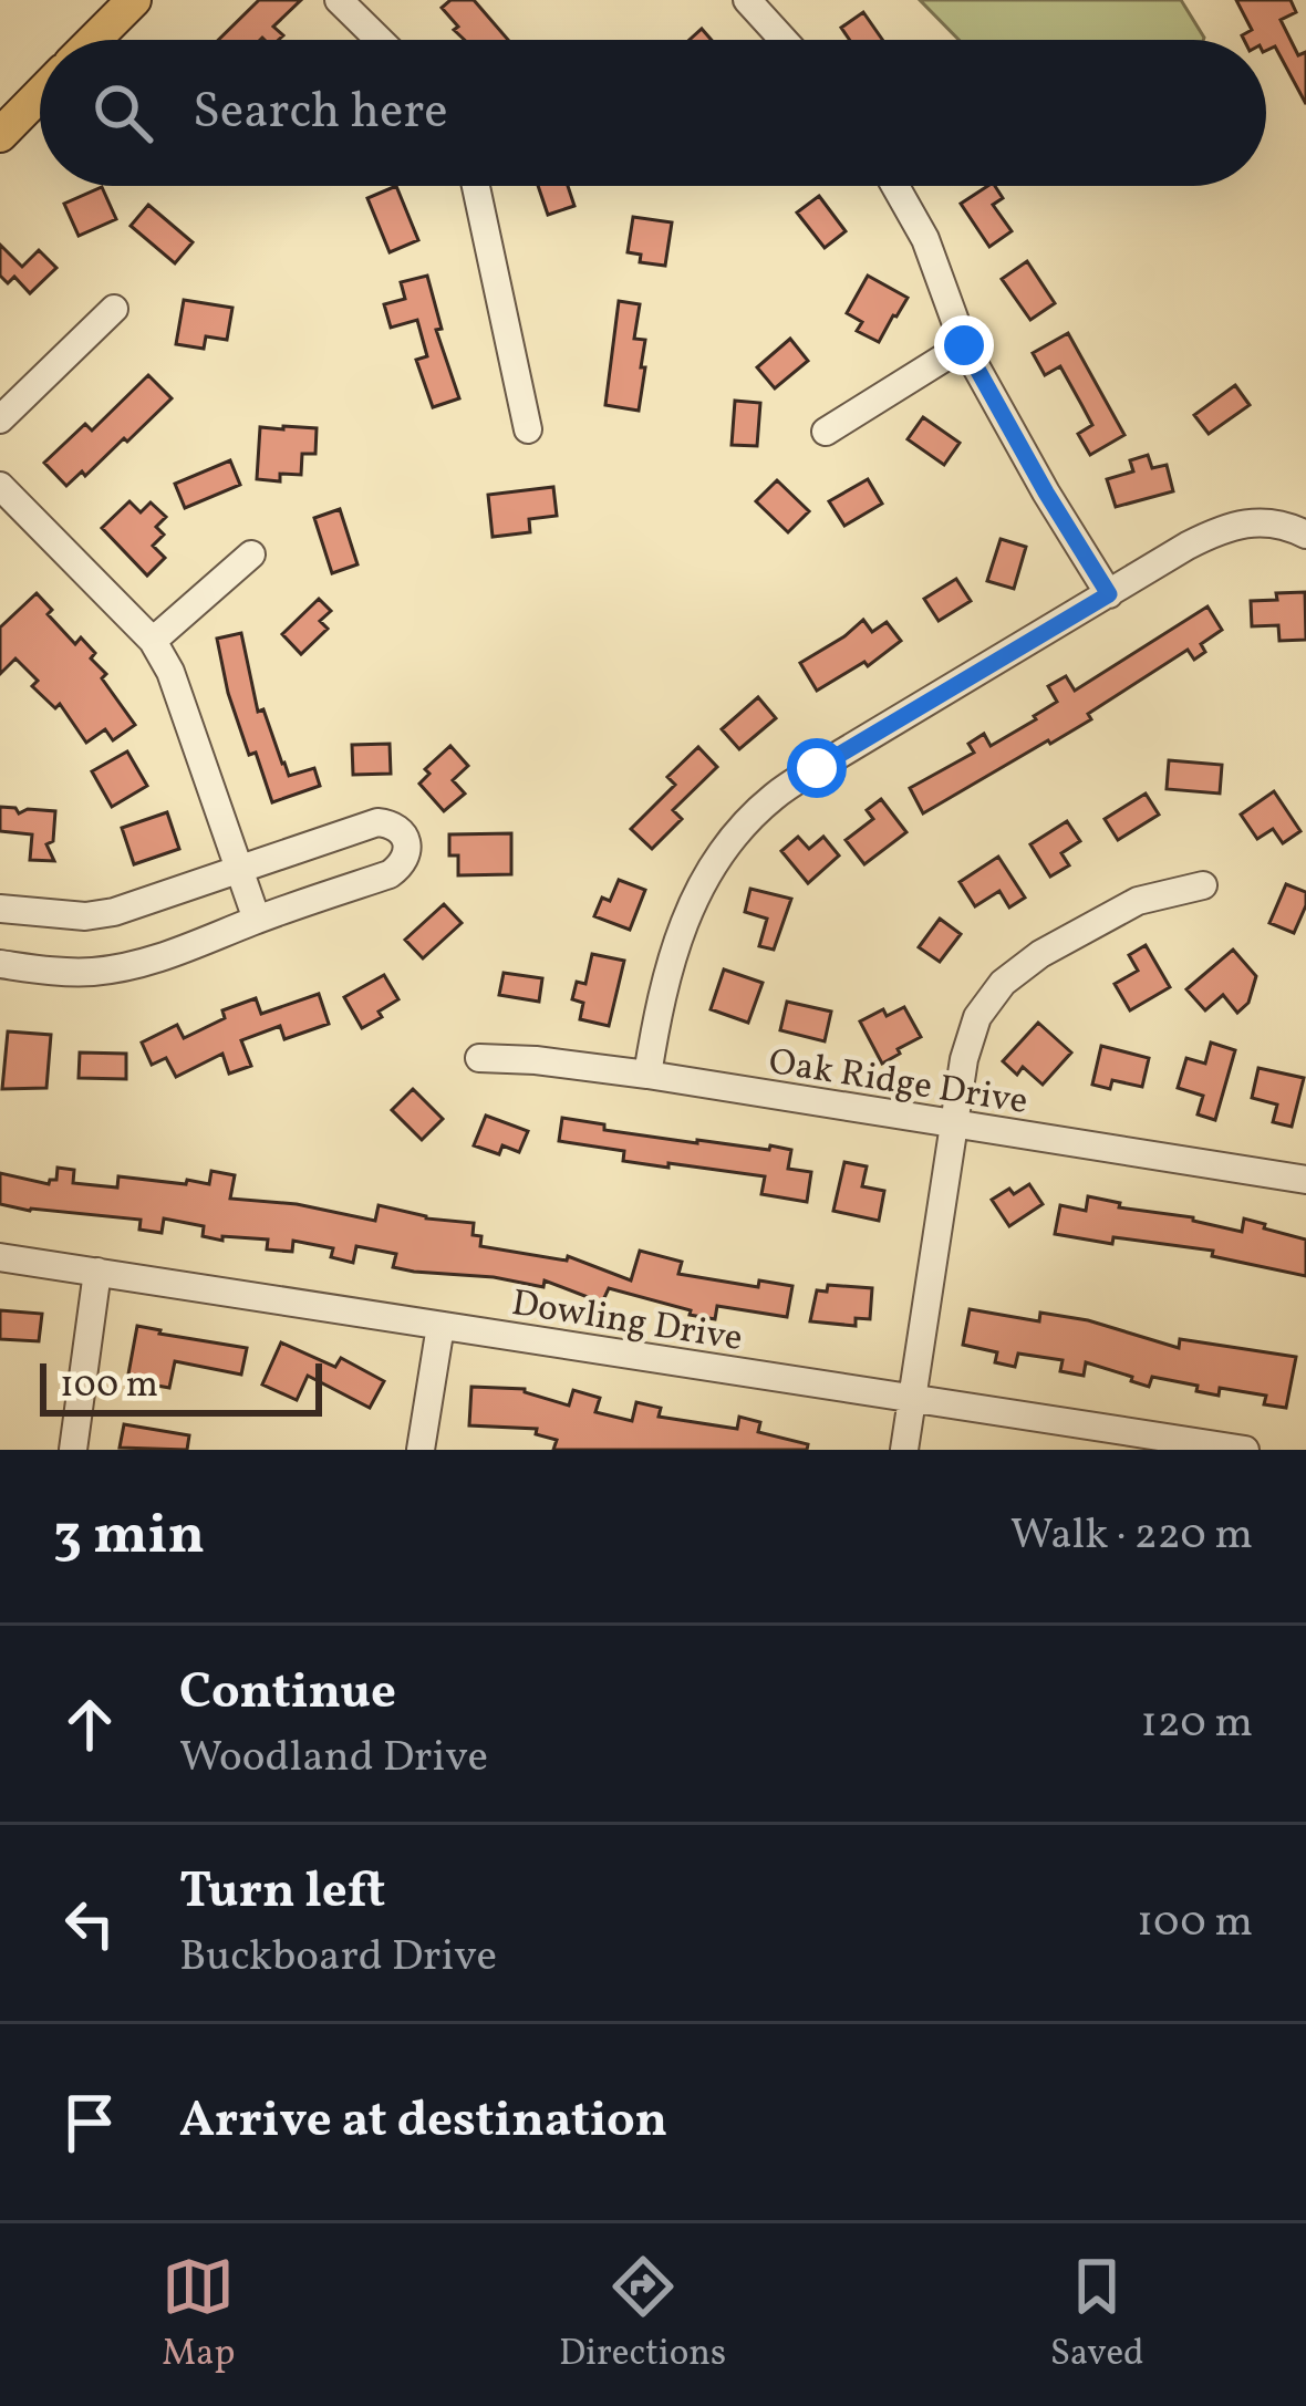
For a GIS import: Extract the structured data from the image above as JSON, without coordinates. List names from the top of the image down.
{
  "streets": {
    "street": ["Oak Ridge Drive", "Dowling Drive"]
  },
  "scale_bar": "100 m",
  "page": {
    "search": "Search here",
    "scale": "100 m",
    "heading": ["3 min", "Walk · 220 m"],
    "list": [
      ["Continue", "Woodland Drive", "120 m"],
      ["Turn left", "Buckboard Drive", "100 m"],
      "Arrive at destination"
    ],
    "nav": ["Map", "Directions", "Saved"]
  }
}
